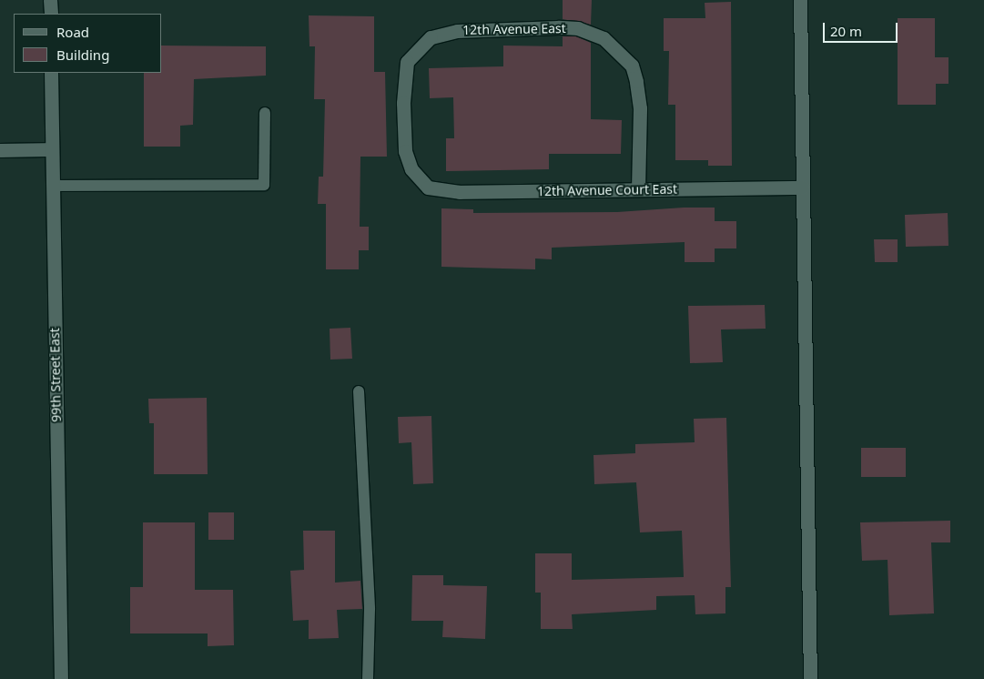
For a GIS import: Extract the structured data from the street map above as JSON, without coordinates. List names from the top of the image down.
{
  "streets": {
    "street": ["12th Avenue East", "12th Avenue Court East", "99th Street East"]
  },
  "crossings": [
    ["12th Avenue East", "12th Avenue Court East"]
  ],
  "legend": ["Road", "Building"],
  "scale_bar": "20 m"
}
